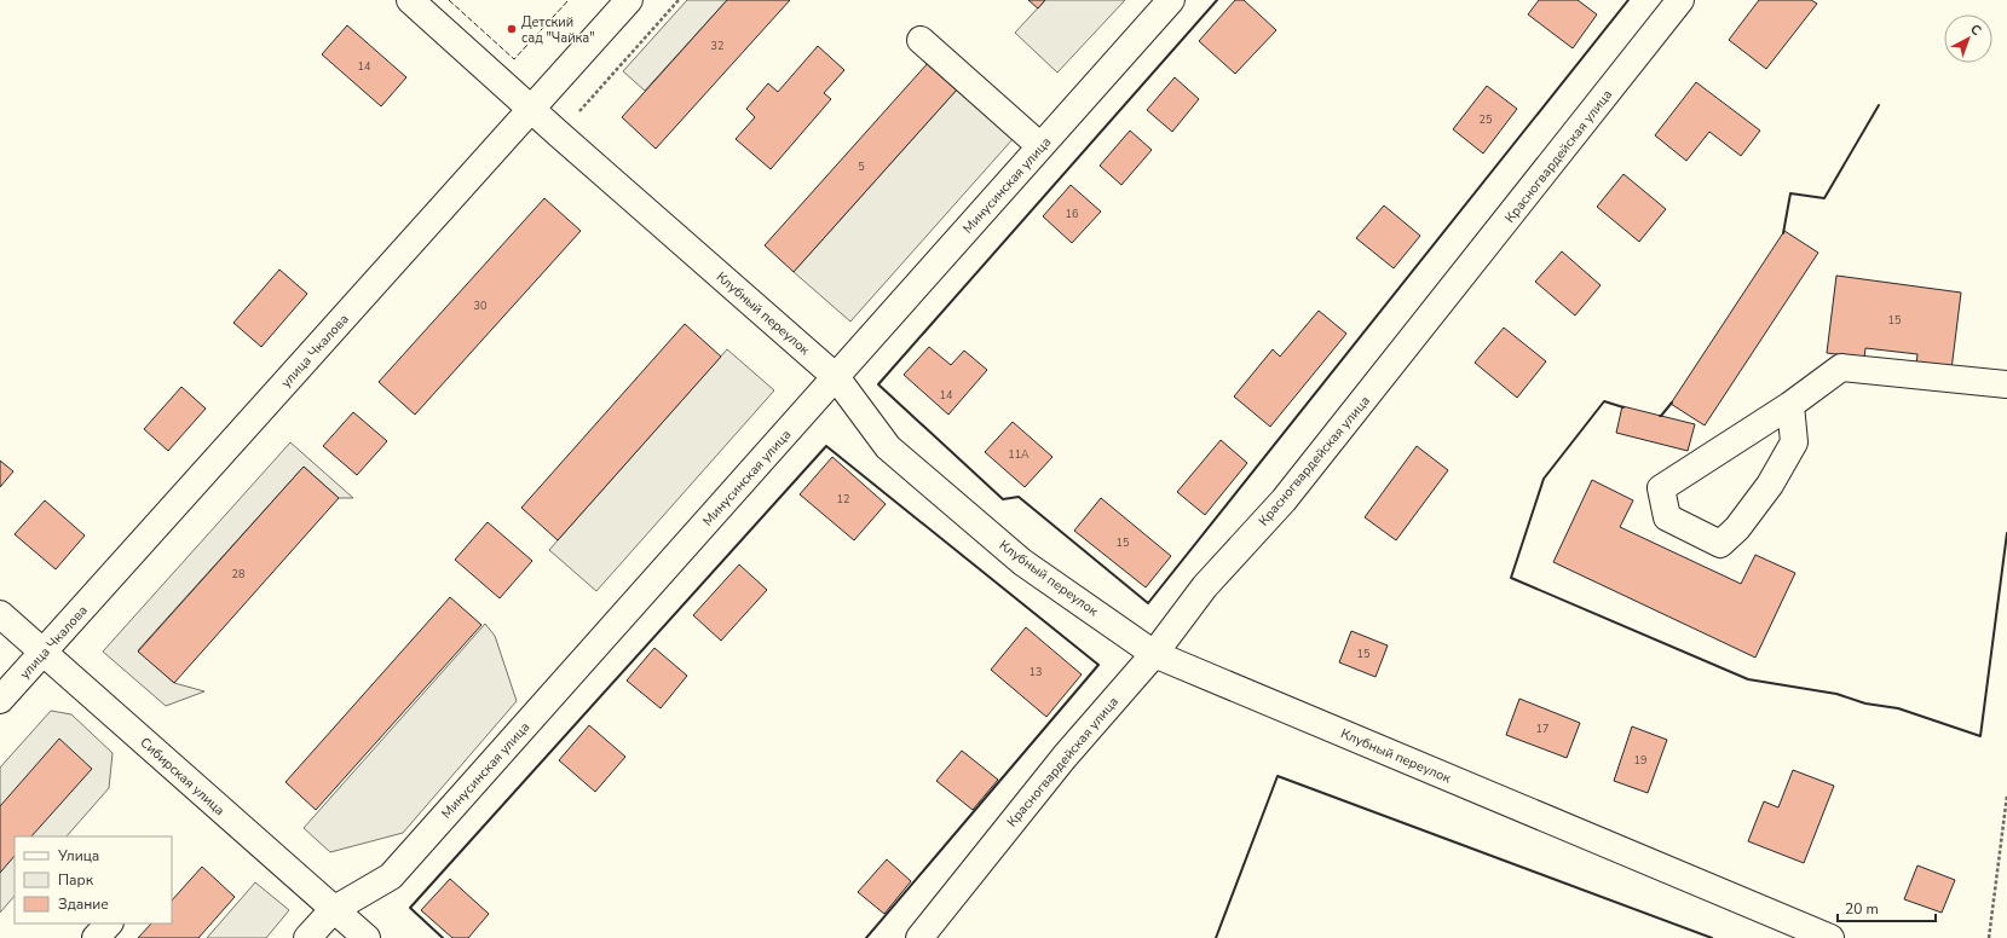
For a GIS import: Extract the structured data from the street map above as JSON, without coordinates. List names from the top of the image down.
{
  "streets": {
    "street": [
      "Красногвардейская улица",
      "Минусинская улица",
      "Клубный переулок",
      "улица Чкалова",
      "Сибирская улица"
    ]
  },
  "crossings": [
    ["Красногвардейская улица", "Клубный переулок"],
    ["Минусинская улица", "Клубный переулок"],
    ["Минусинская улица", "Сибирская улица"],
    ["Клубный переулок", "улица Чкалова"],
    ["улица Чкалова", "Сибирская улица"]
  ],
  "places": ["Детский сад \"Чайка\""],
  "house_numbers": [
    "32",
    "14",
    "25",
    "5",
    "16",
    "30",
    "15",
    "14",
    "11А",
    "12",
    "15",
    "28",
    "15",
    "13",
    "17",
    "19"
  ],
  "legend": ["Улица", "Парк", "Здание"],
  "scale_bar": "20 m",
  "north": "top right"
}
